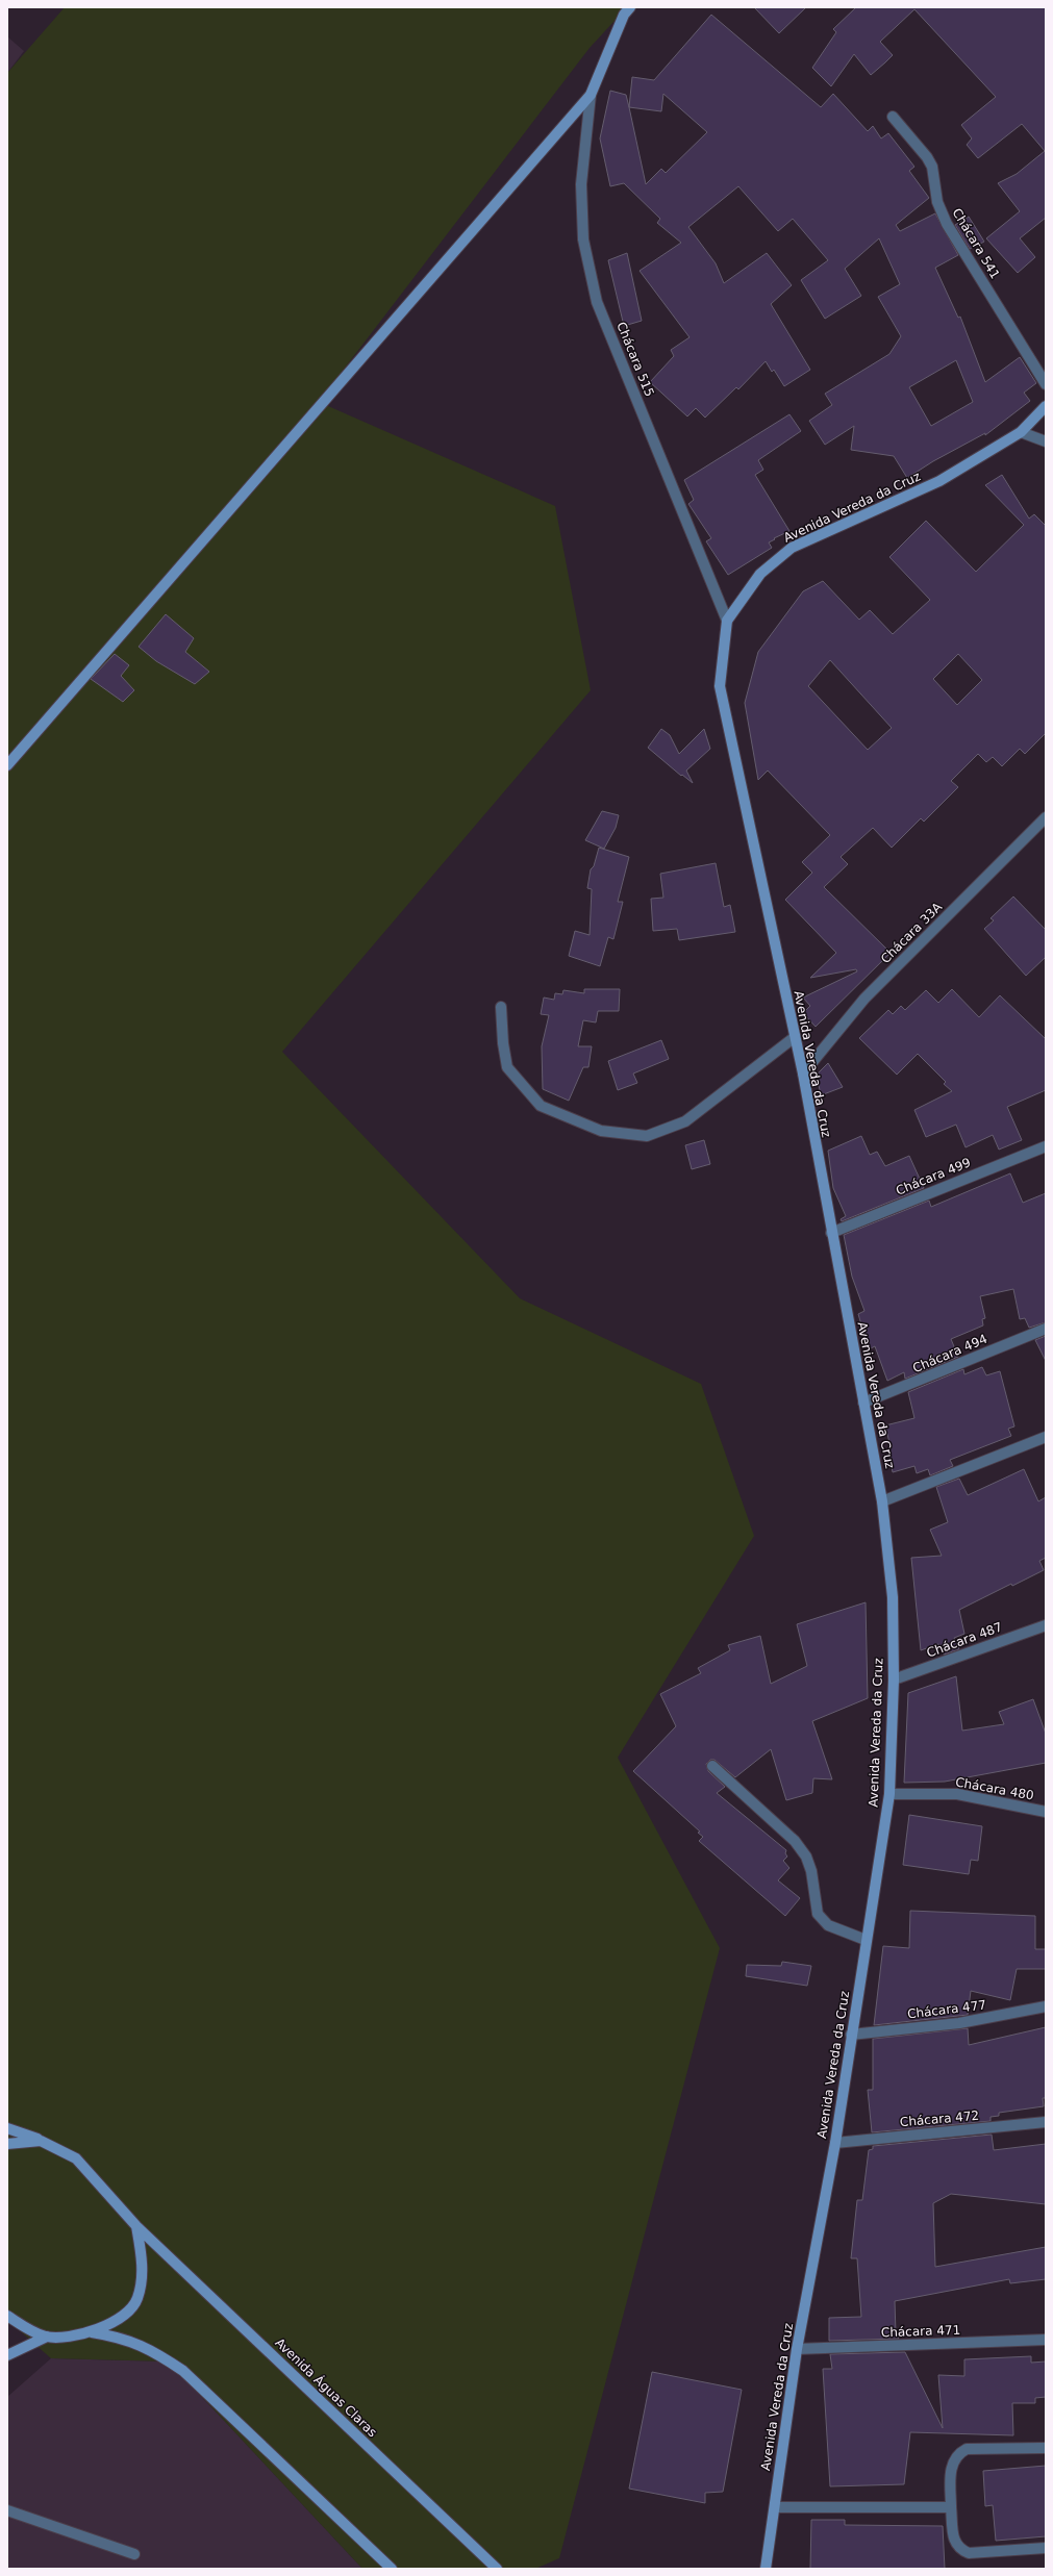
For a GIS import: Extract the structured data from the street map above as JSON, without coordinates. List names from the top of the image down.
{
  "streets": {
    "street": [
      "Chácara 541",
      "Chácara 515",
      "Avenida Vereda da Cruz",
      "Chácara 33A",
      "Chácara 499",
      "Chácara 494",
      "Chácara 487",
      "Chácara 480",
      "Chácara 477",
      "Chácara 472",
      "Chácara 471",
      "Avenida Águas Claras"
    ]
  },
  "crossings": [
    ["Chácara 515", "Avenida Vereda da Cruz"],
    ["Avenida Vereda da Cruz", "Chácara 33A"],
    ["Avenida Vereda da Cruz", "Chácara 499"],
    ["Avenida Vereda da Cruz", "Chácara 494"],
    ["Avenida Vereda da Cruz", "Chácara 487"],
    ["Avenida Vereda da Cruz", "Chácara 480"],
    ["Avenida Vereda da Cruz", "Chácara 477"],
    ["Avenida Vereda da Cruz", "Chácara 472"],
    ["Avenida Vereda da Cruz", "Chácara 471"]
  ]
}
